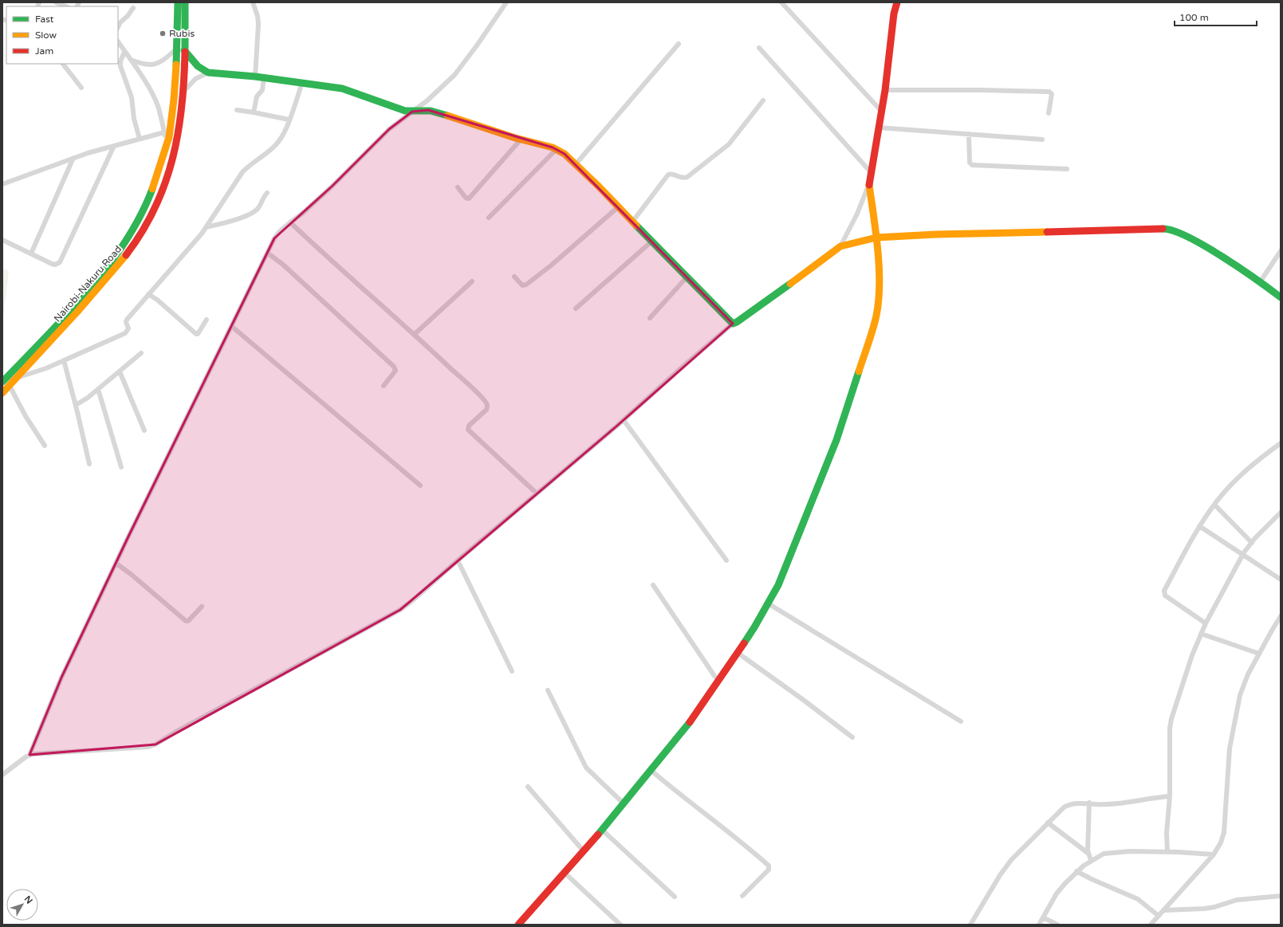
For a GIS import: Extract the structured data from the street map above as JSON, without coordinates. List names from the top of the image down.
{
  "streets": {
    "main road": ["Nairobi-Nakuru Road"]
  },
  "places": ["Rubis"],
  "legend": ["Fast", "Slow", "Jam"],
  "scale_bar": "100 m",
  "north": "top right"
}
